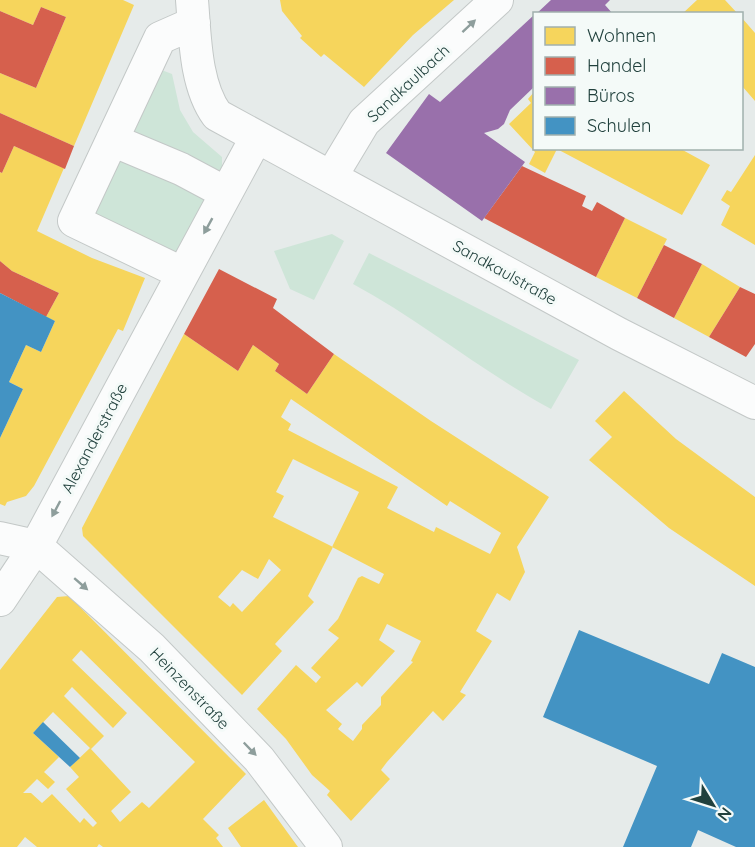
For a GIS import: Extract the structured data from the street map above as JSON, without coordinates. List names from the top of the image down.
{
  "streets": {
    "street": [
      "Sandkaulbach",
      "Sandkaulstraße",
      "Alexanderstraße",
      "Heinzenstraße"
    ]
  },
  "crossings": [
    ["Sandkaulbach", "Sandkaulstraße"],
    ["Sandkaulstraße", "Alexanderstraße"],
    ["Alexanderstraße", "Heinzenstraße"]
  ],
  "one_way": ["Alexanderstraße", "Heinzenstraße"],
  "legend": [
    "Wohnen",
    "Handel",
    "Büros",
    "Schulen"
  ],
  "north": "bottom right"
}
